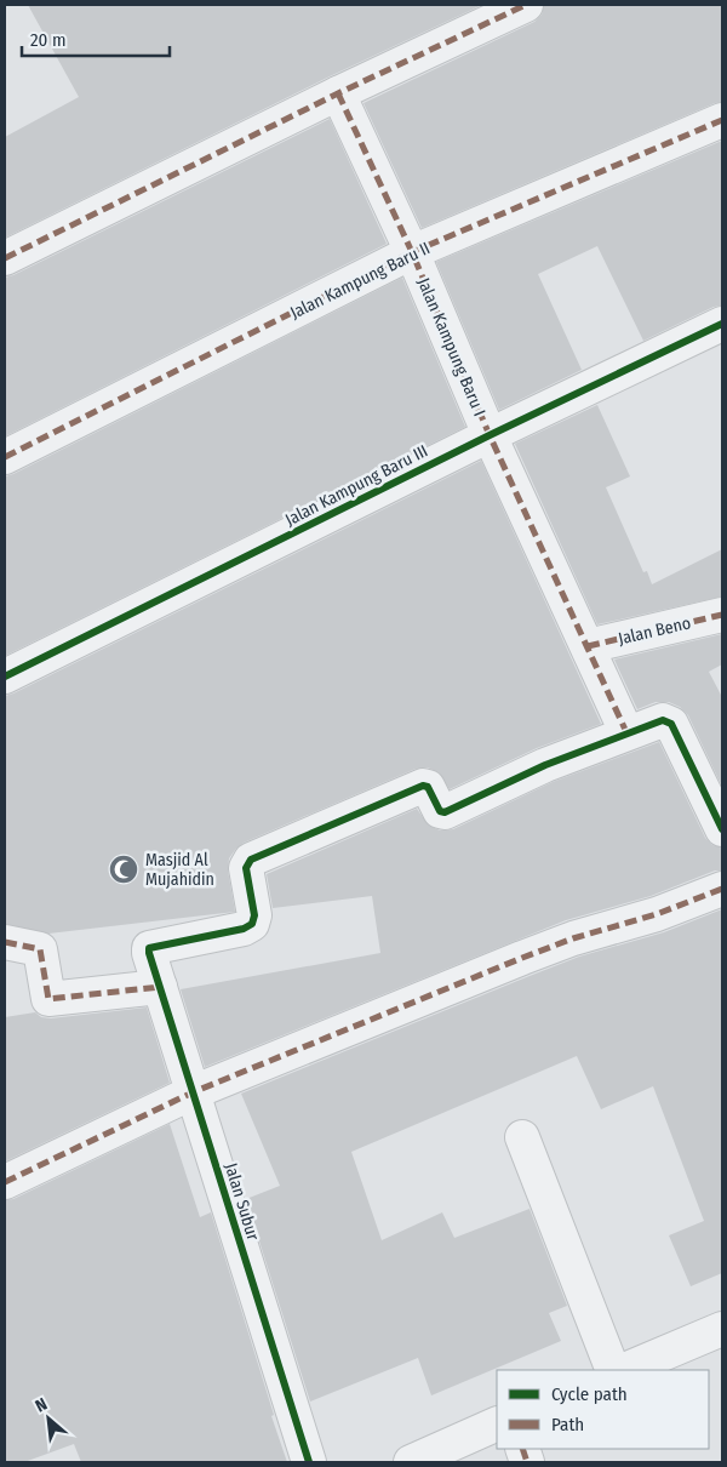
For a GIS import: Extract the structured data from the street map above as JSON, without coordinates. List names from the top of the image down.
{
  "streets": {
    "street": [
      "Jalan Kampung Baru II",
      "Jalan Kampung Baru I",
      "Jalan Kampung Baru III",
      "Jalan Beno",
      "Jalan Subur"
    ]
  },
  "crossings": [
    ["Jalan Kampung Baru II", "Jalan Kampung Baru I"],
    ["Jalan Kampung Baru I", "Jalan Kampung Baru III"],
    ["Jalan Kampung Baru I", "Jalan Beno"],
    ["Jalan Kampung Baru I", "Jalan Subur"]
  ],
  "places": {
    "mosque": ["Masjid Al Mujahidin"]
  },
  "legend": ["Cycle path", "Path"],
  "scale_bar": "20 m",
  "north": "top left"
}
